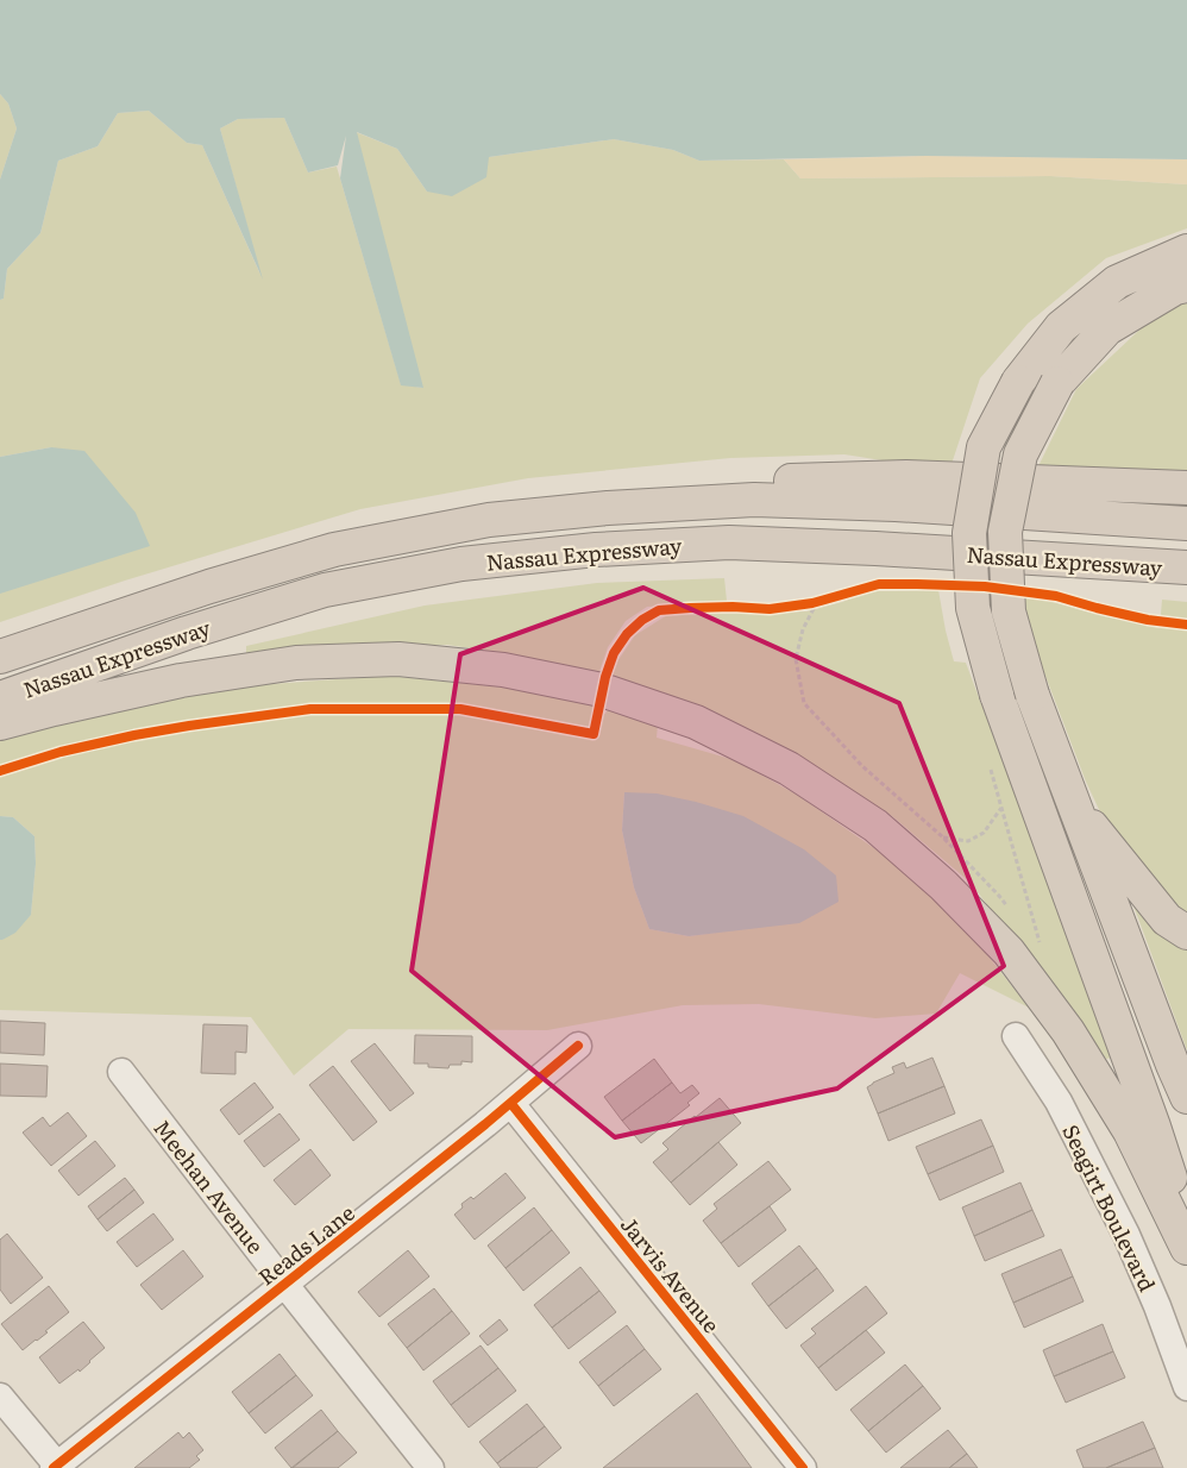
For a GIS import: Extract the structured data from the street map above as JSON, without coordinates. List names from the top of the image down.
{
  "streets": {
    "highway": ["Nassau Expressway"],
    "street": [
      "Meehan Avenue",
      "Seagirt Boulevard",
      "Reads Lane",
      "Jarvis Avenue"
    ]
  },
  "crossings": [
    ["Meehan Avenue", "Reads Lane"],
    ["Reads Lane", "Jarvis Avenue"]
  ]
}
